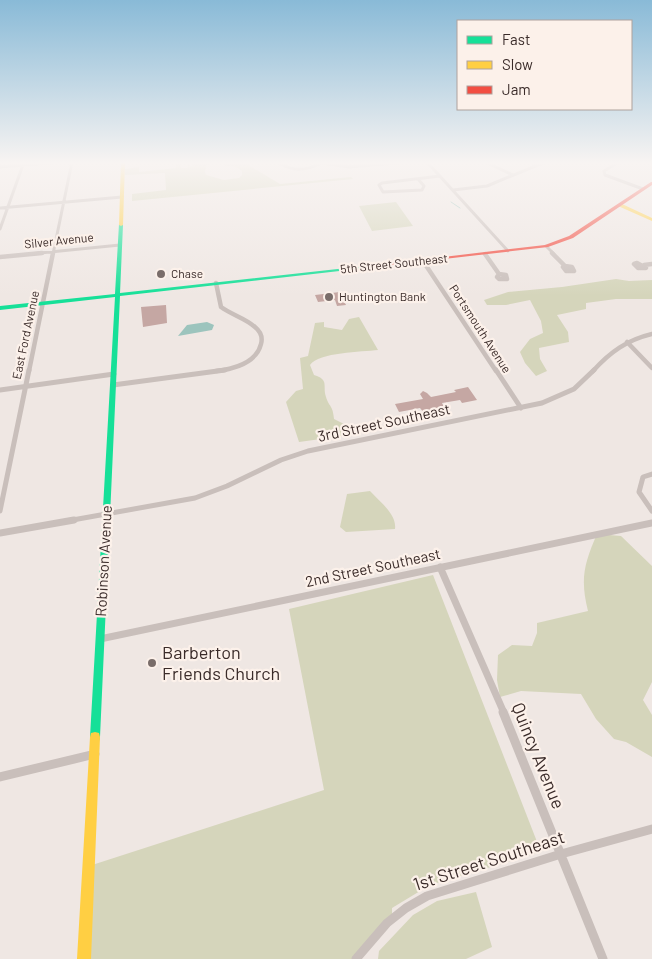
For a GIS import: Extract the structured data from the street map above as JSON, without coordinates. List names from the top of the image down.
{
  "streets": {
    "main road": ["5th Street Southeast", "Robinson Avenue"],
    "street": [
      "Silver Avenue",
      "Portsmouth Avenue",
      "East Ford Avenue",
      "3rd Street Southeast",
      "2nd Street Southeast",
      "Quincy Avenue",
      "1st Street Southeast"
    ]
  },
  "crossings": [
    ["Silver Avenue", "East Ford Avenue"],
    ["Silver Avenue", "Robinson Avenue"],
    ["5th Street Southeast", "Portsmouth Avenue"],
    ["5th Street Southeast", "East Ford Avenue"],
    ["5th Street Southeast", "Robinson Avenue"],
    ["Portsmouth Avenue", "3rd Street Southeast"],
    ["3rd Street Southeast", "Robinson Avenue"],
    ["Robinson Avenue", "2nd Street Southeast"],
    ["2nd Street Southeast", "Quincy Avenue"],
    ["Quincy Avenue", "1st Street Southeast"]
  ],
  "places": ["Chase", "Huntington Bank", "Barberton Friends Church"],
  "legend": ["Fast", "Slow", "Jam"]
}
